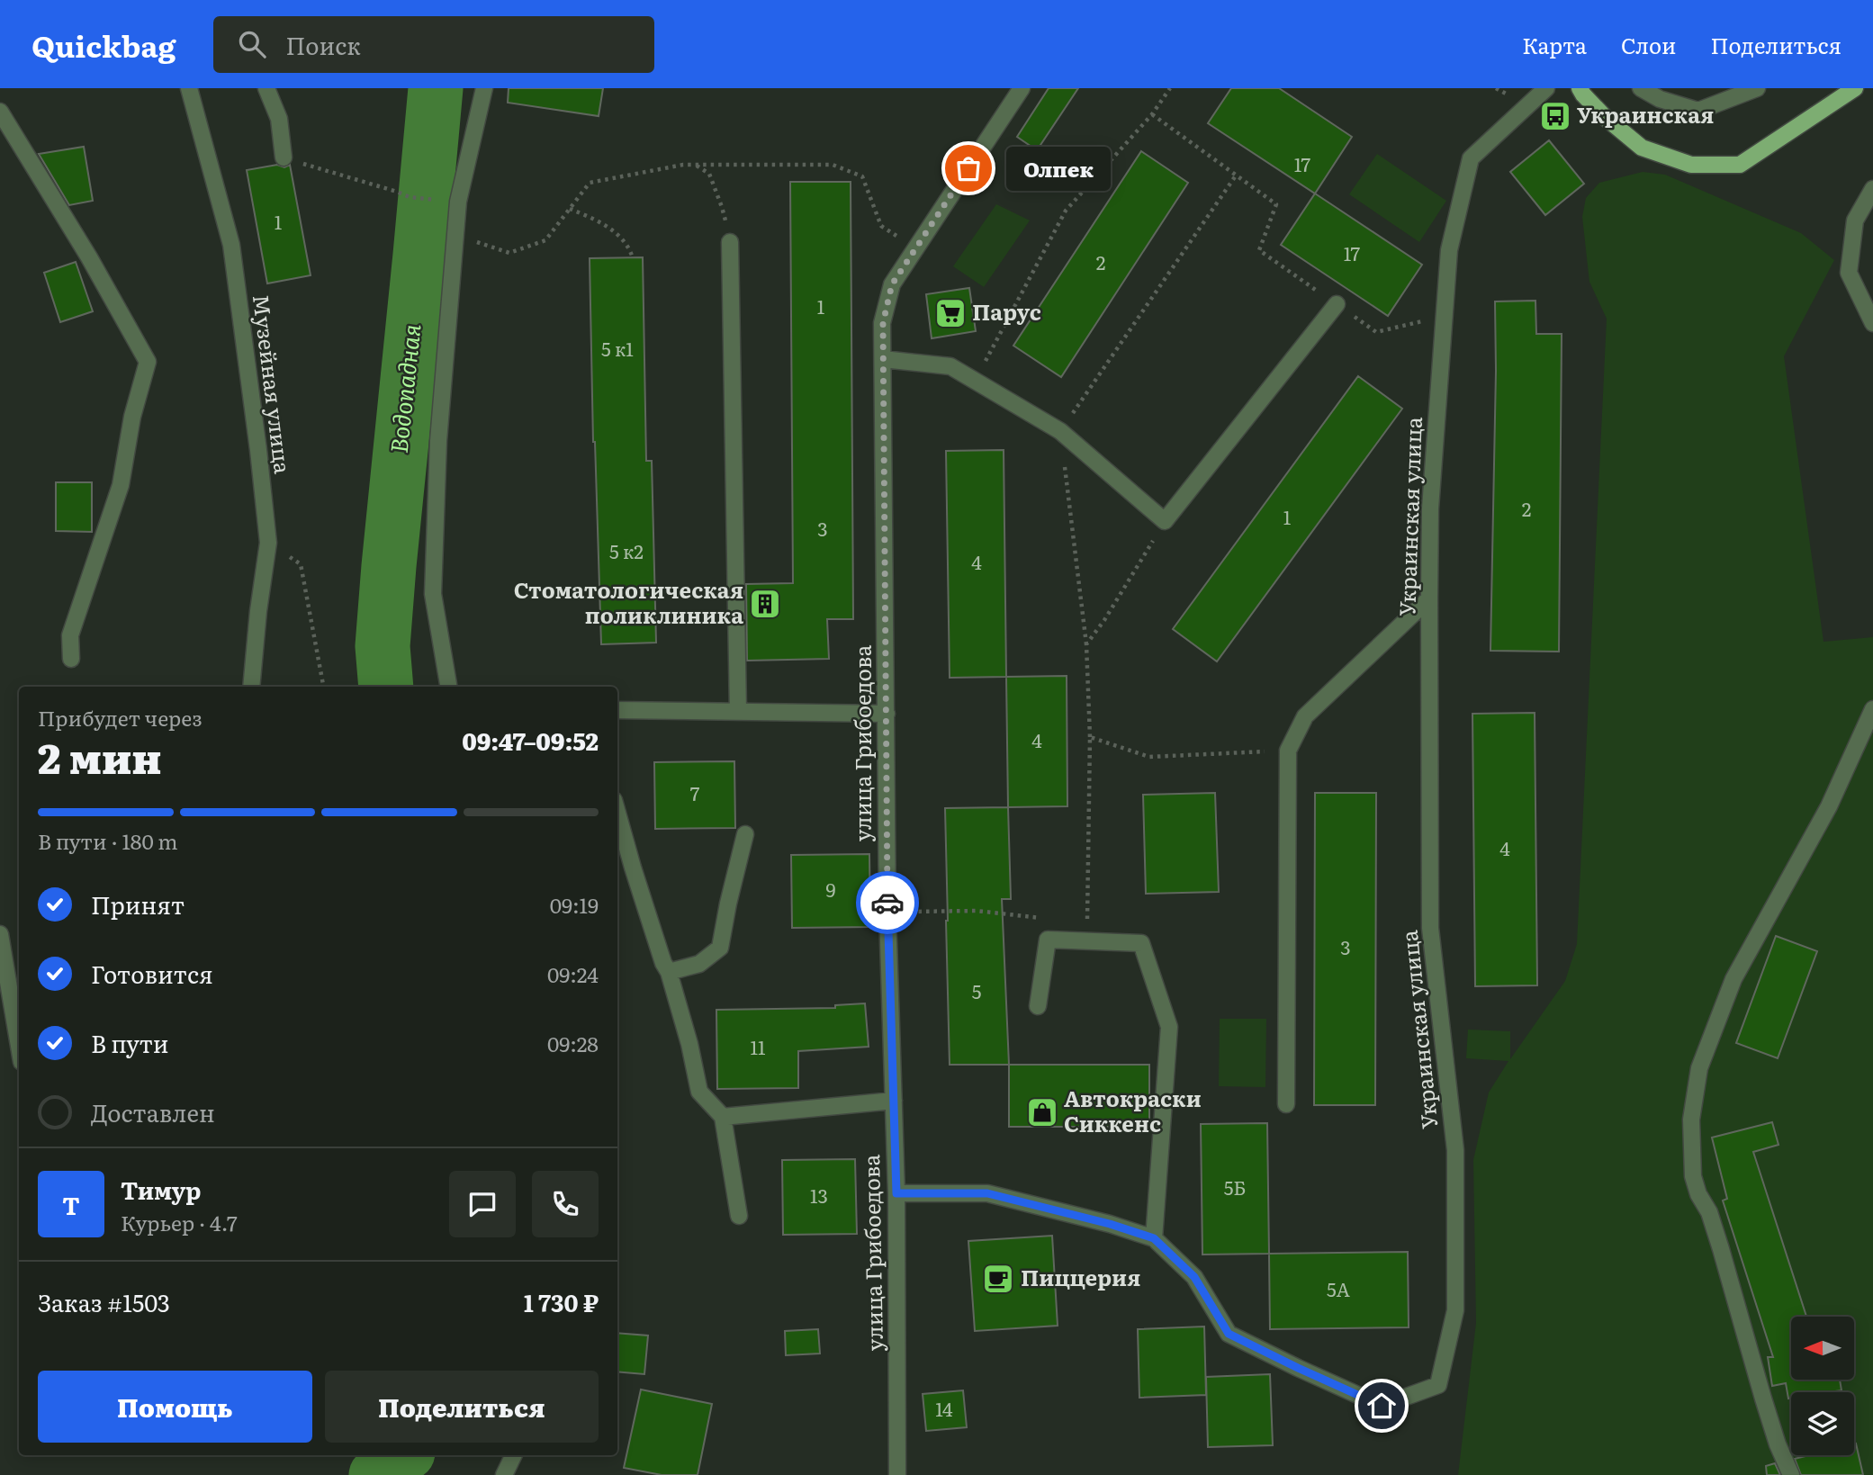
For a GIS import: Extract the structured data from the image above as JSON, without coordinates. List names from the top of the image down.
{
  "streets": {
    "street": ["Музейная улица", "Украинская улица", "улица Грибоедова"]
  },
  "crossings": [
    ["Украинская улица", "улица Грибоедова"]
  ],
  "water": ["Водопадная"],
  "places": {
    "bus stop": ["Украинская"],
    "other": ["Олпек"],
    "supermarket": ["Парус"],
    "building": ["Стоматологическая поликлиника"],
    "shop": ["Автокраски Сиккенс"],
    "cafe": ["Пиццерия"]
  },
  "house_numbers": [
    "17",
    "1",
    "17",
    "2",
    "1",
    "5 к1",
    "2",
    "1",
    "3",
    "5 к2",
    "4",
    "4",
    "7",
    "4",
    "9",
    "3",
    "5",
    "11",
    "5Б",
    "13",
    "5А",
    "14"
  ],
  "north": "left",
  "page": {
    "header": "Quickbag",
    "search": "Поиск",
    "nav": ["Карта", "Слои", "Поделиться"],
    "bubble": "Олпек",
    "heading": ["2 мин", "Прибудет через", "09:47–09:52"],
    "panel": [
      "Тимур",
      "Курьер · 4.7",
      "Заказ #1503",
      "1 730 ₽"
    ],
    "bar": "В пути · 180 m",
    "list": [
      ["Принят", "09:19"],
      ["Готовится", "09:24"],
      ["В пути", "09:28"],
      "Доставлен"
    ],
    "round": "Т",
    "buttons": ["Помощь", "Поделиться"]
  }
}
